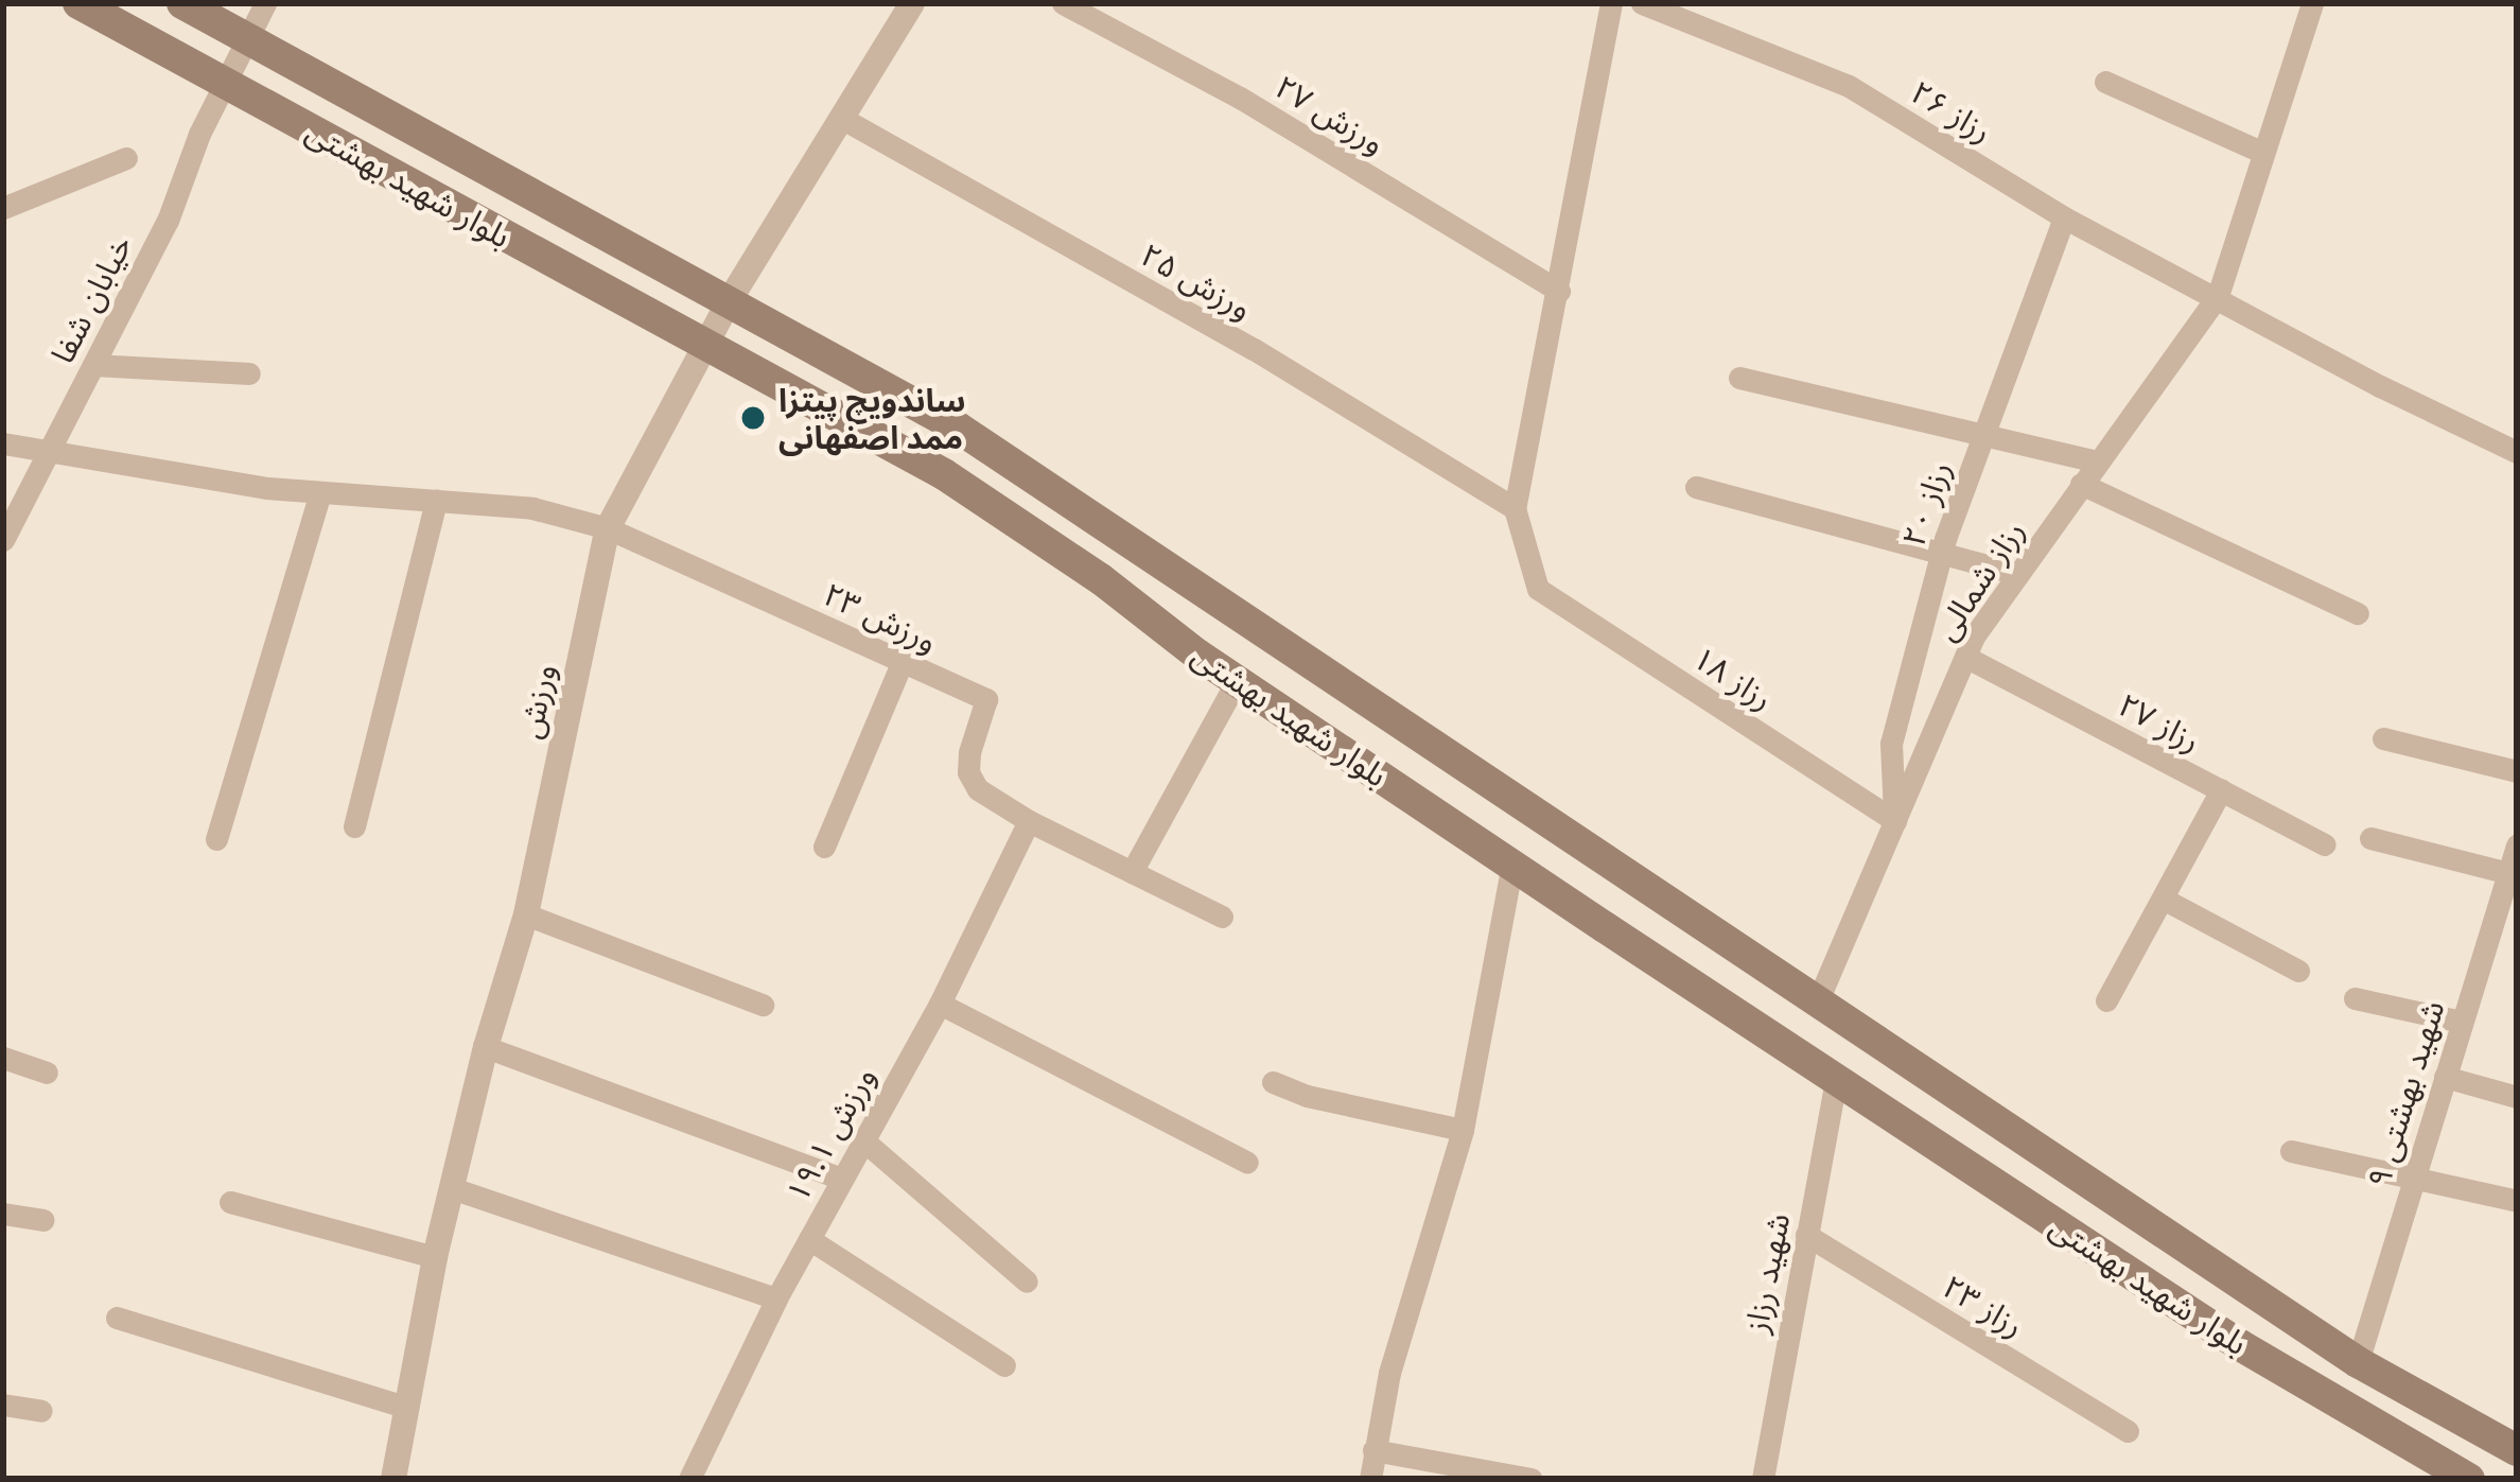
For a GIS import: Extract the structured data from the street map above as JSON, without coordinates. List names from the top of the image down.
{
  "streets": {
    "main road": ["بلوار شهید بهشتی"],
    "street": [
      "رزاز ۲۶",
      "ورزش ۲۷",
      "ورزش ۲۵",
      "خیابان شفا",
      "رزاز ۲۰",
      "رزاز شمالی",
      "ورزش ۲۳",
      "رزاز ۱۸",
      "ورزش",
      "رزاز ۲۷",
      "شهید بهشتی ۹",
      "ورزش ۱۹.۱",
      "شهید رزاز",
      "رزاز ۲۳"
    ]
  },
  "crossings": [
    ["رزاز ۲۶", "رزاز ۲۰"],
    ["رزاز ۲۶", "رزاز شمالی"],
    ["بلوار شهید بهشتی", "خیابان شفا"],
    ["بلوار شهید بهشتی", "رزاز شمالی"],
    ["بلوار شهید بهشتی", "ورزش"],
    ["بلوار شهید بهشتی", "شهید بهشتی ۹"],
    ["بلوار شهید بهشتی", "شهید رزاز"],
    ["ورزش ۲۵", "رزاز ۱۸"],
    ["ورزش ۲۵", "ورزش"],
    ["خیابان شفا", "ورزش ۲۳"],
    ["رزاز ۲۰", "رزاز شمالی"],
    ["رزاز ۲۰", "رزاز ۱۸"],
    ["رزاز شمالی", "رزاز ۱۸"],
    ["رزاز شمالی", "رزاز ۲۷"],
    ["ورزش ۲۳", "ورزش"],
    ["ورزش ۲۳", "ورزش ۱۹.۱"],
    ["شهید رزاز", "رزاز ۲۳"]
  ],
  "places": ["ساندویچ پیتزا ممد اصفهانی"]
}
